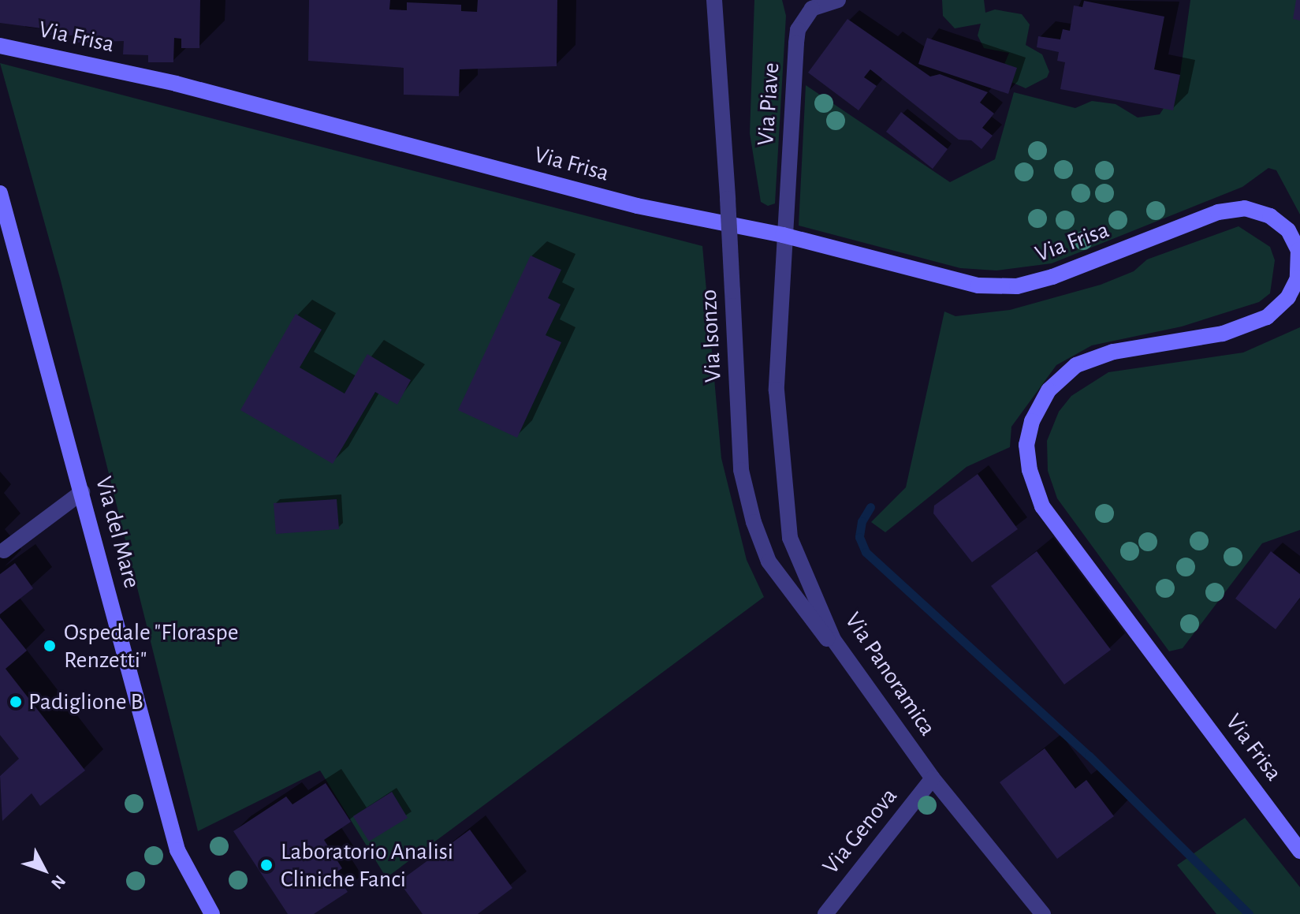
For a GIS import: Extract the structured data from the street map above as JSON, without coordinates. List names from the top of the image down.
{
  "streets": {
    "street": [
      "Via Frisa",
      "Via Piave",
      "Via Isonzo",
      "Via del Mare",
      "Via Panoramica",
      "Via Genova"
    ]
  },
  "crossings": [
    ["Via Frisa", "Via Piave"],
    ["Via Frisa", "Via Panoramica"],
    ["Via Piave", "Via Panoramica"],
    ["Via Isonzo", "Via Panoramica"],
    ["Via Panoramica", "Via Genova"]
  ],
  "places": ["Ospedale \"Floraspe Renzetti\"", "Padiglione B", "Laboratorio Analisi Cliniche Fanci"],
  "north": "bottom right"
}
